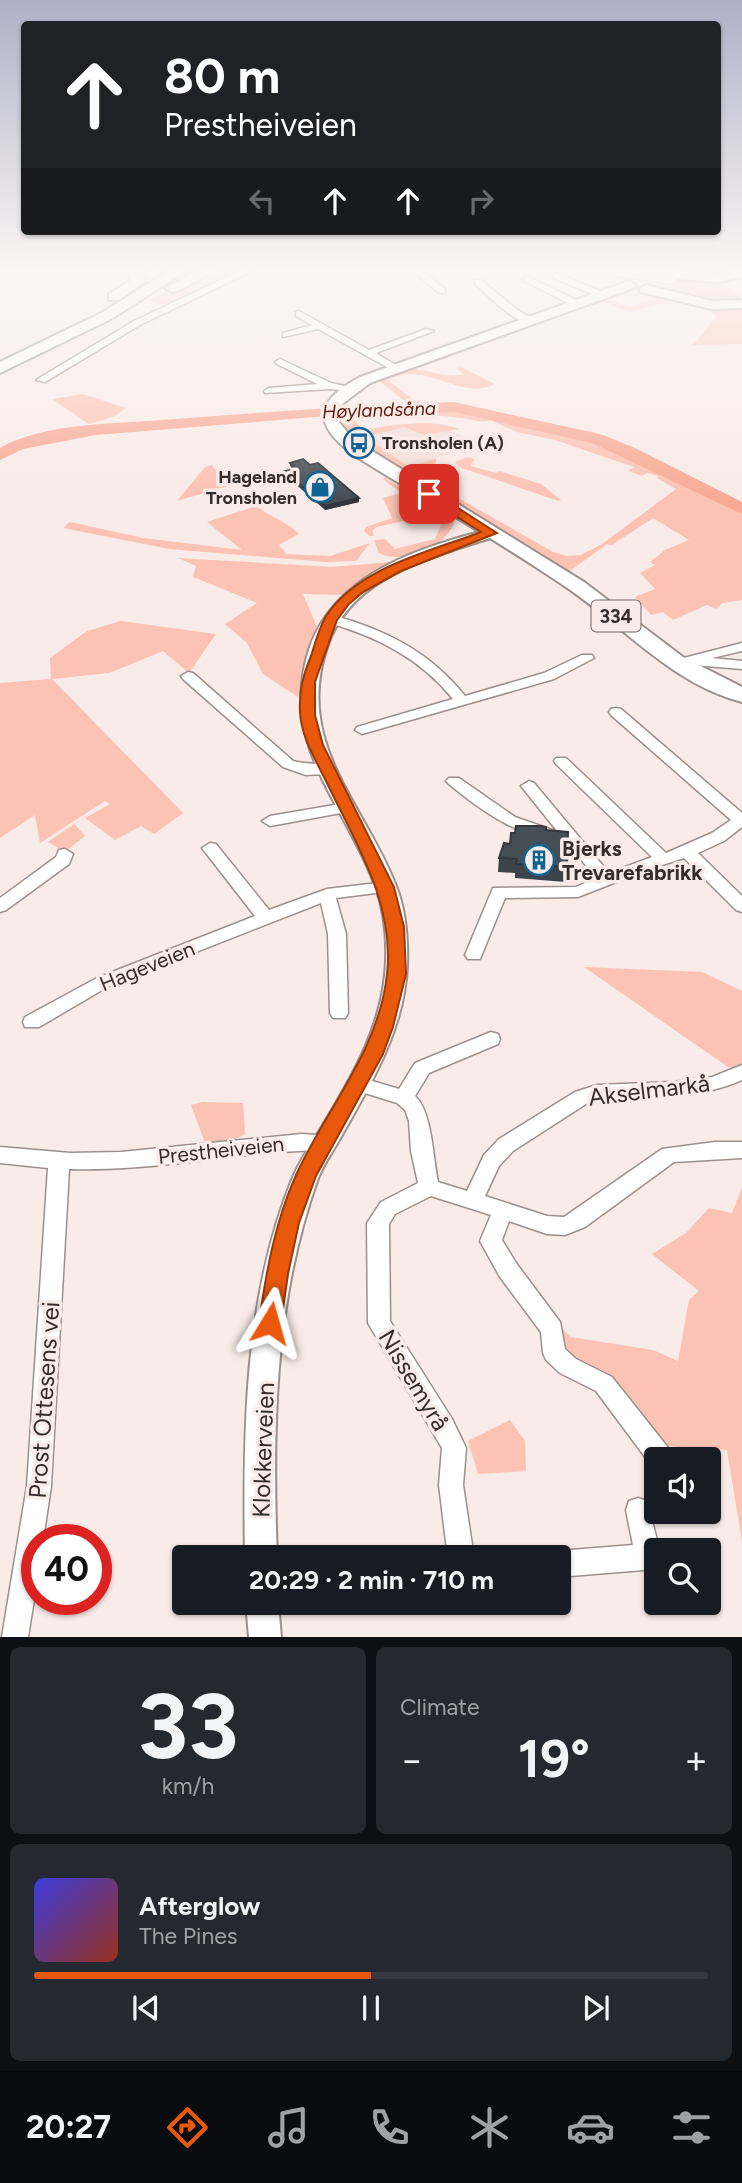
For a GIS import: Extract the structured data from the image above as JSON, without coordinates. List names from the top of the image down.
{
  "streets": {
    "main road": ["334"],
    "street": [
      "Hageveien",
      "Akselmarkå",
      "Prestheiveien",
      "Nissemyrå",
      "Prost Ottesens vei",
      "Klokkerveien"
    ]
  },
  "crossings": [
    ["Prestheiveien", "Prost Ottesens vei"],
    ["Prestheiveien", "Klokkerveien"]
  ],
  "water": ["Høylandsåna"],
  "places": {
    "bus stop": ["Tronsholen (A)"],
    "shop": ["Hageland Tronsholen"],
    "building": ["Bjerks Trevarefabrikk"]
  },
  "page": {
    "turn": ["80 m", "Prestheiveien"],
    "limit": "40",
    "trip": "20:29 · 2 min · 710 m",
    "tile": [
      ["33", "km/h"],
      "Climate"
    ],
    "heat": ["−", "19°", "+"],
    "song": ["Afterglow", "The Pines"],
    "tabs": "20:27"
  }
}
